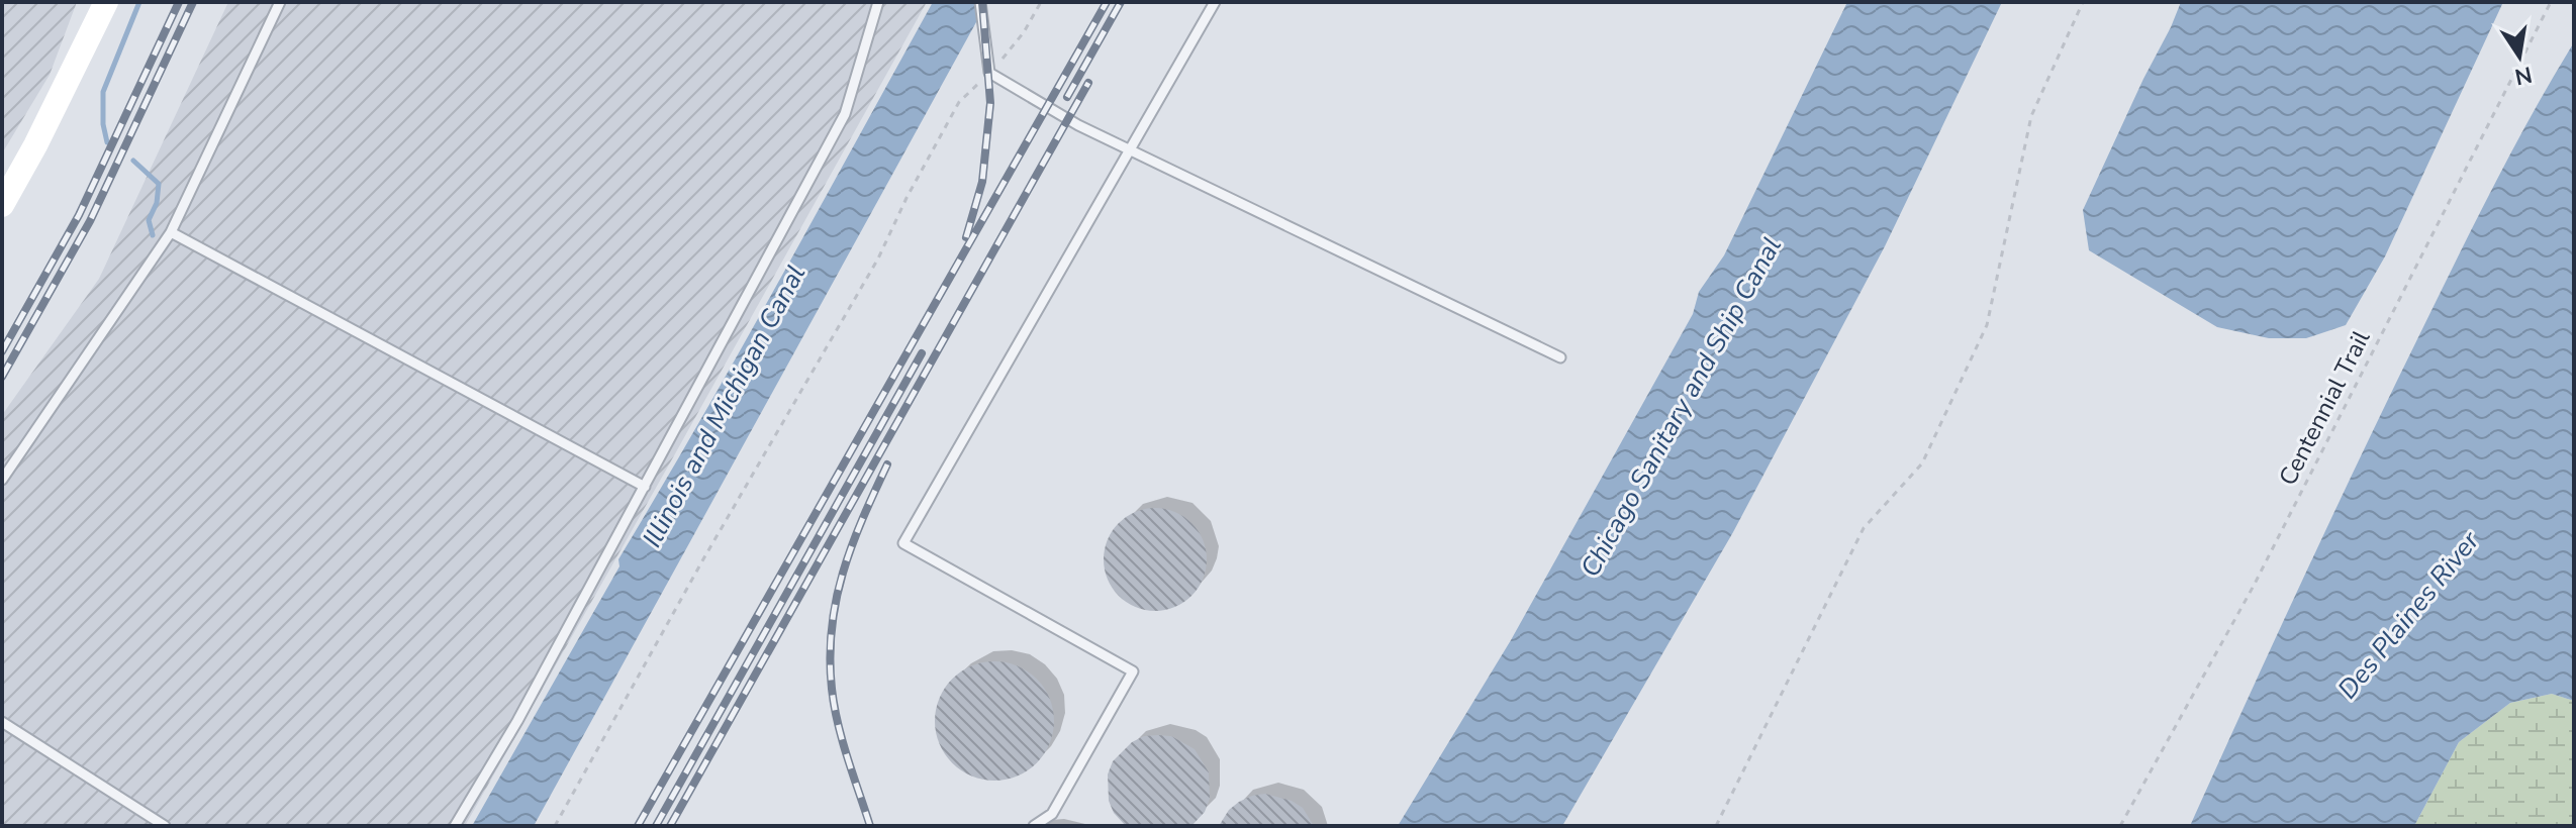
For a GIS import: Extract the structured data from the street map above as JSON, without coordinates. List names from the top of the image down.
{
  "streets": {
    "path": ["Centennial Trail"]
  },
  "water": ["Illinois and Michigan Canal", "Chicago Sanitary and Ship Canal", "Des Plaines River"],
  "north": "bottom"
}
